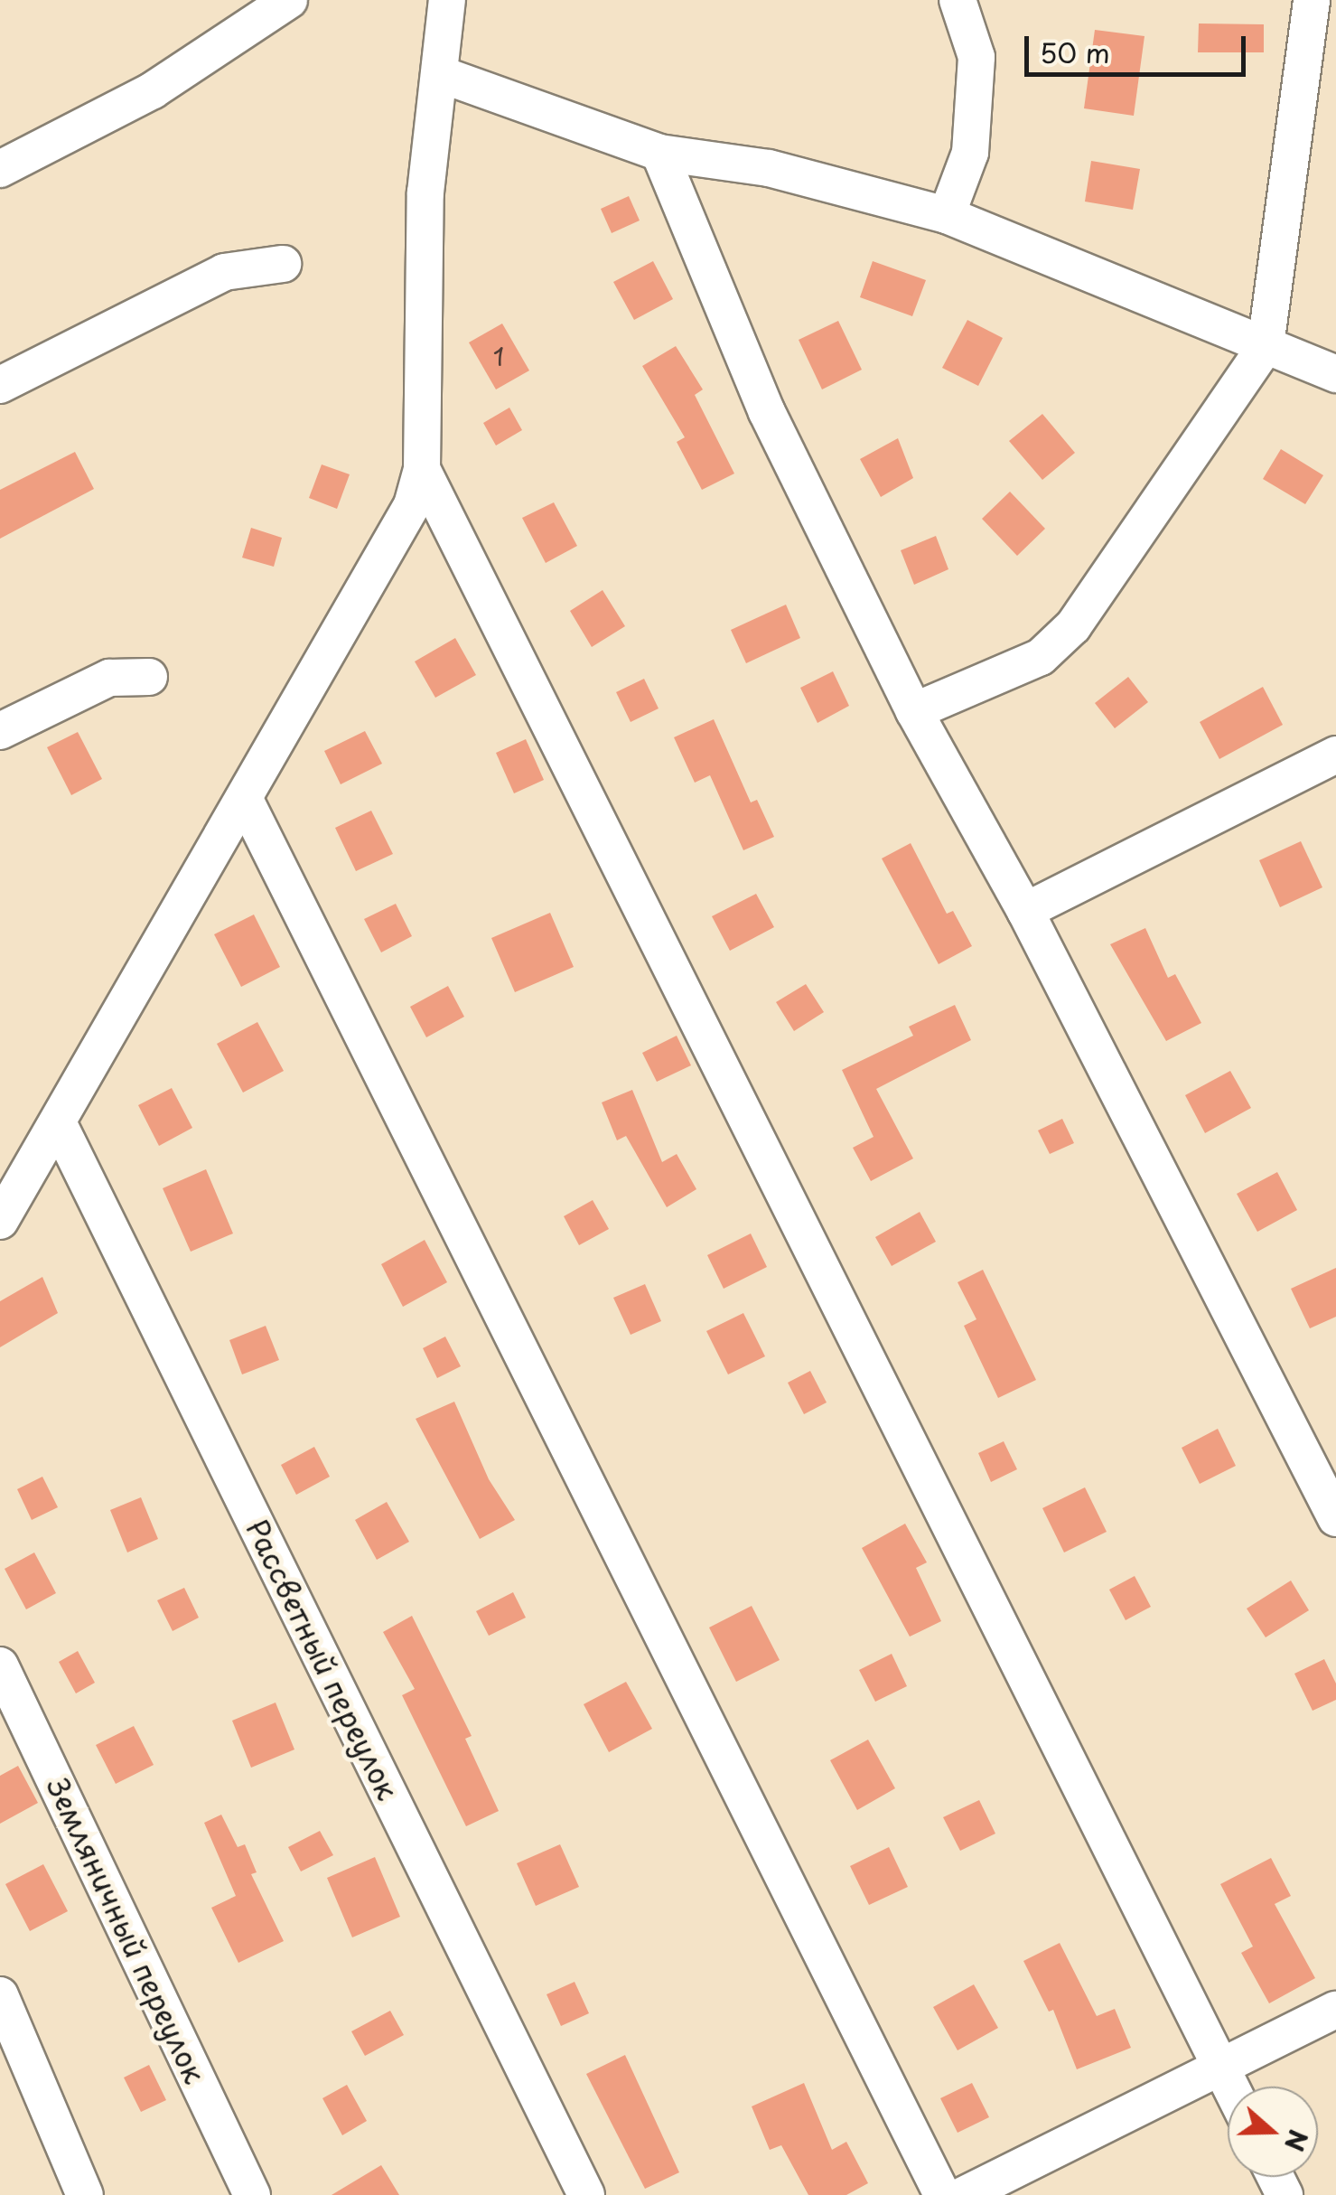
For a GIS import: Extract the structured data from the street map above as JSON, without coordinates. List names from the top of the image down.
{
  "streets": {
    "street": ["Рассветный переулок", "Земляничный переулок"]
  },
  "house_numbers": ["1"],
  "scale_bar": "50 m",
  "north": "right"
}
